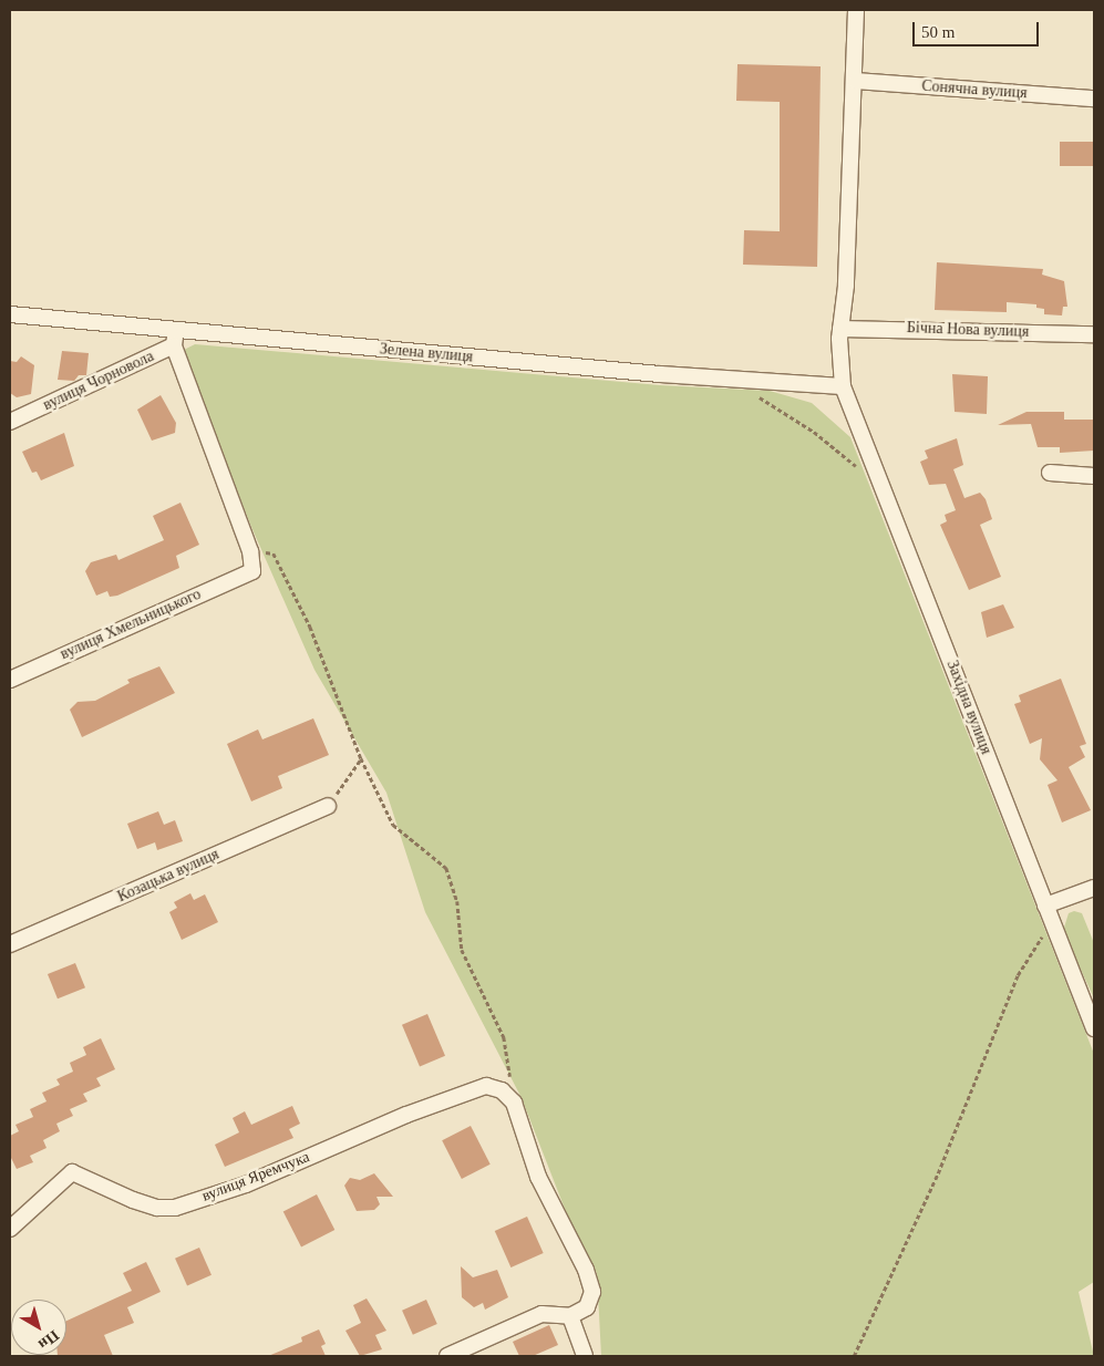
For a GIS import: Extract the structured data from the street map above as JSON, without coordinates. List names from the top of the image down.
{
  "streets": {
    "street": [
      "Сонячна вулиця",
      "Бічна Нова вулиця",
      "Зелена вулиця",
      "вулиця Чорновола",
      "вулиця Хмельницького",
      "Західна вулиця",
      "Козацька вулиця",
      "вулиця Яремчука"
    ]
  },
  "crossings": [
    ["Сонячна вулиця", "Західна вулиця"],
    ["Бічна Нова вулиця", "Західна вулиця"],
    ["Зелена вулиця", "вулиця Чорновола"],
    ["Зелена вулиця", "Західна вулиця"]
  ],
  "scale_bar": "50 m",
  "north": "bottom right"
}
